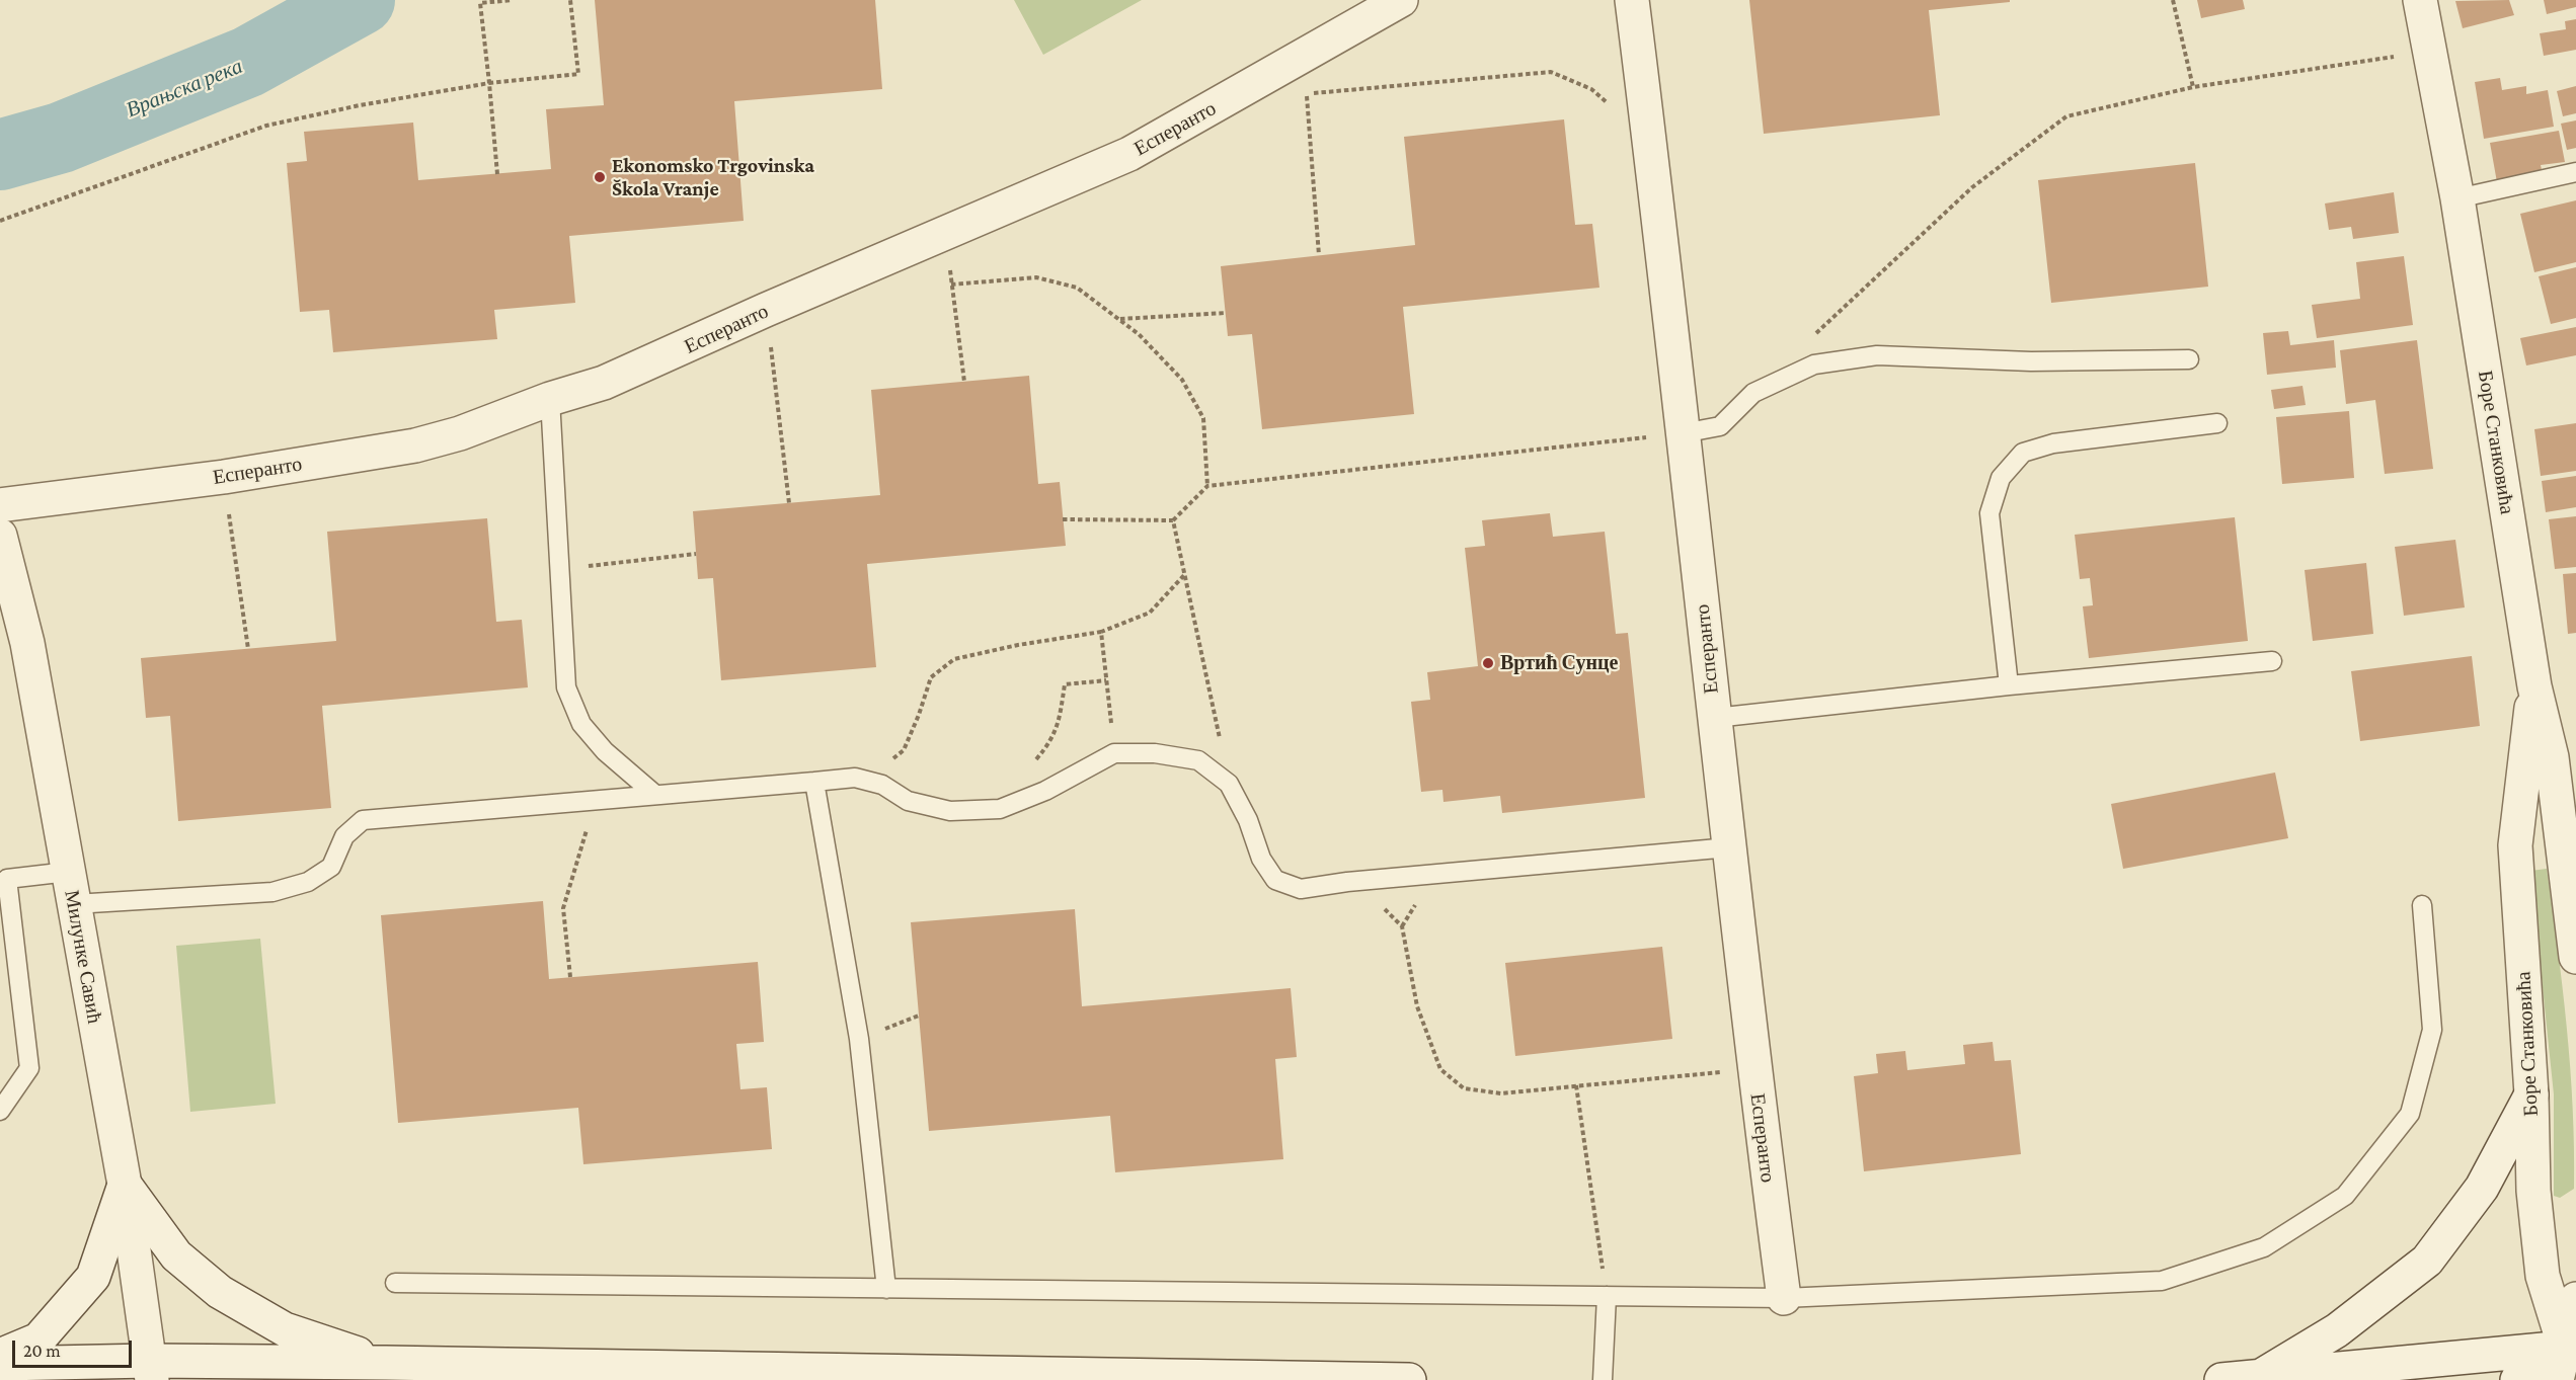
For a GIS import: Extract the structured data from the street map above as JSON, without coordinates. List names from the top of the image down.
{
  "streets": {
    "street": ["Есперанто", "Боре Станковића", "Милунке Савић"]
  },
  "water": ["Врањска река"],
  "places": ["Ekonomsko Trgovinska Škola Vranje", "Вртић Сунце"],
  "scale_bar": "20 m"
}
